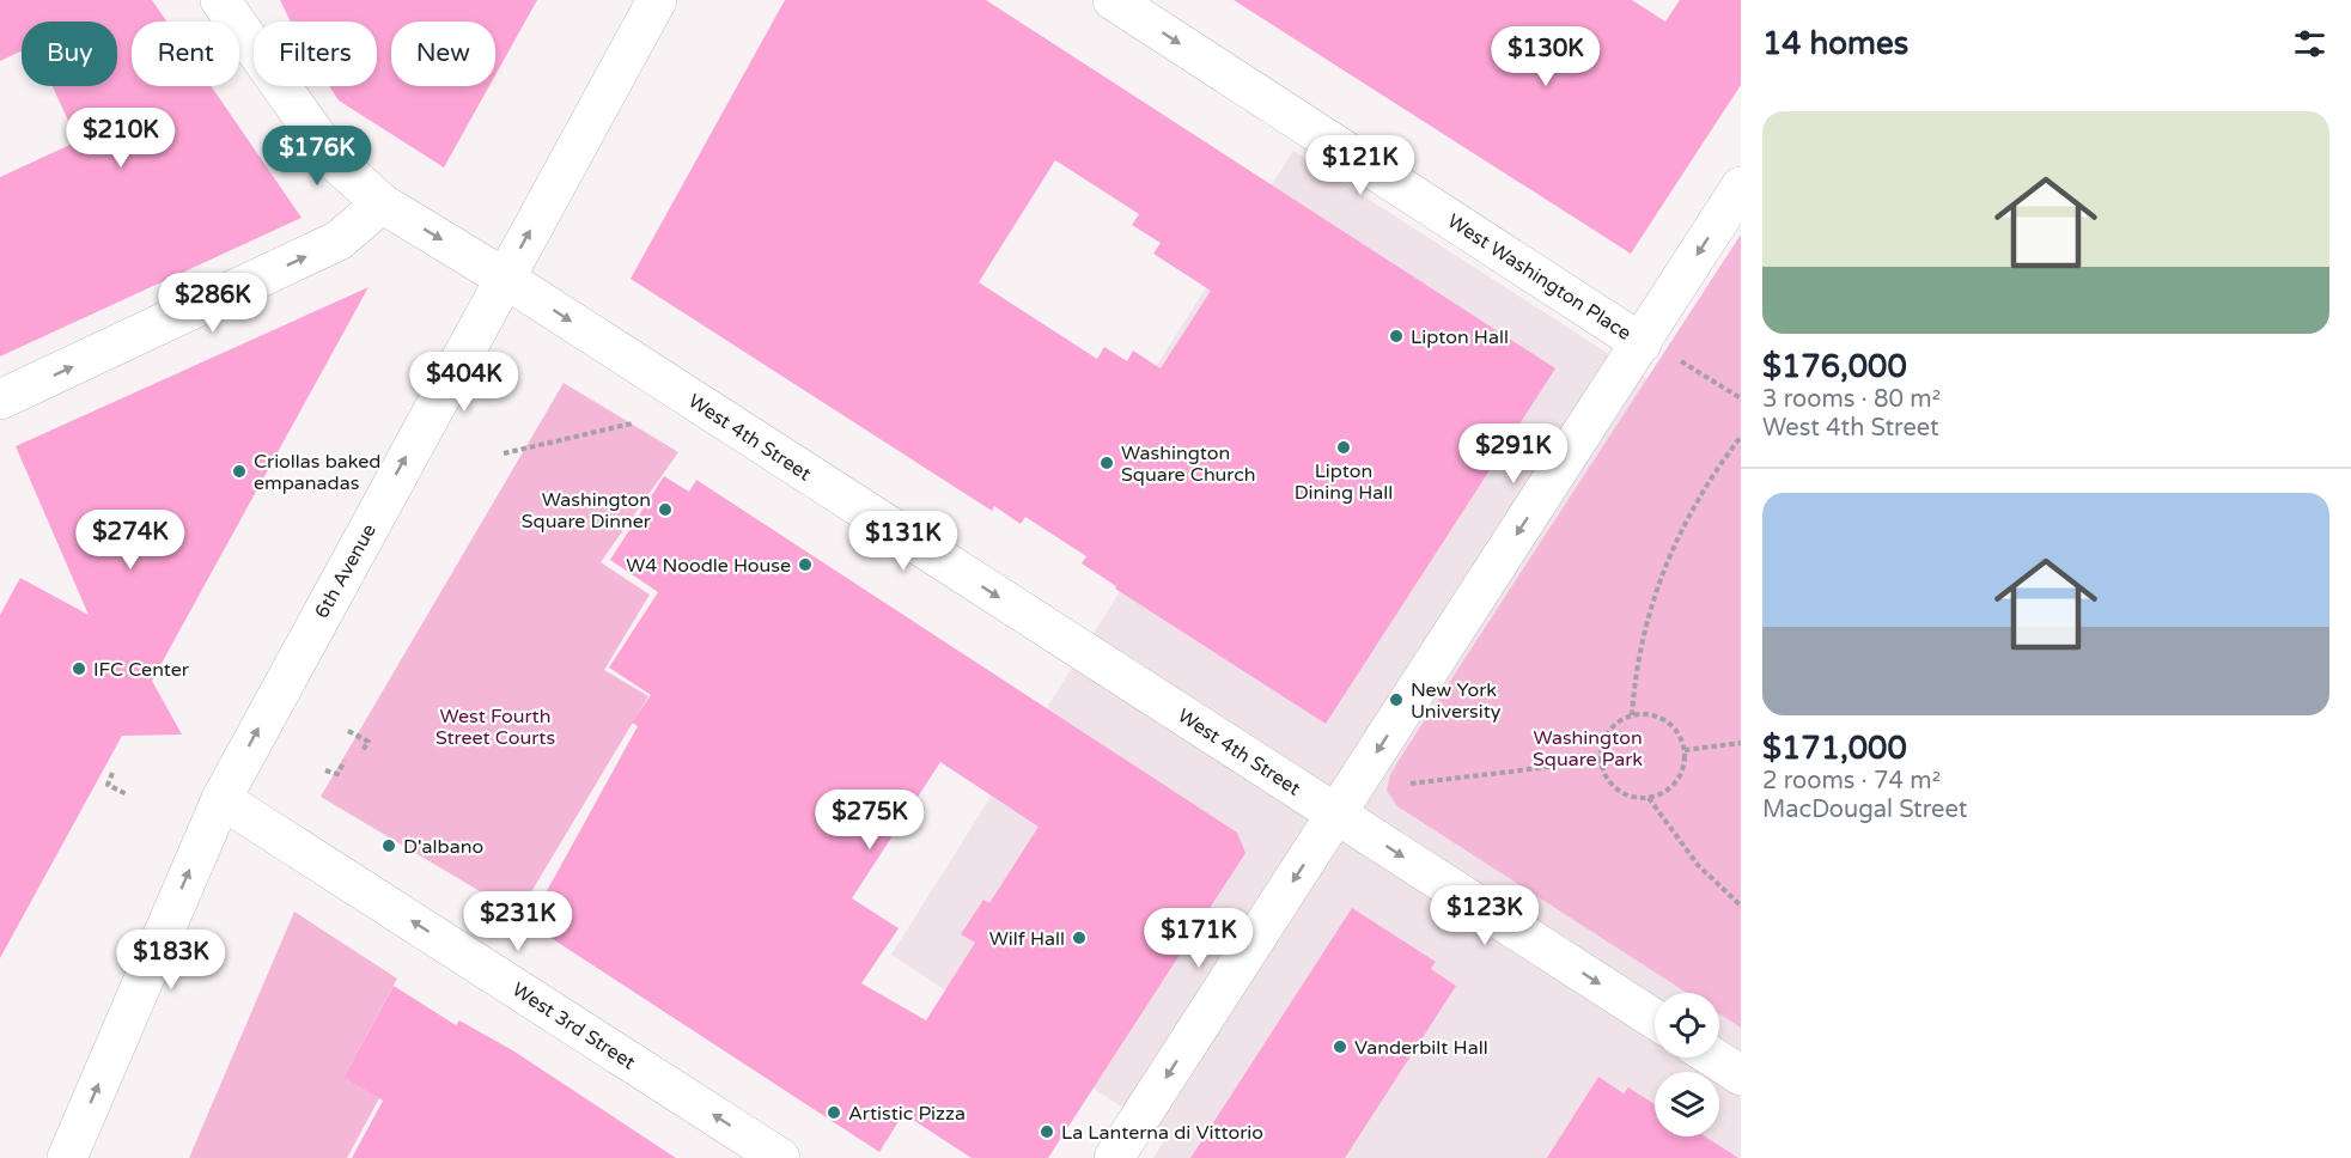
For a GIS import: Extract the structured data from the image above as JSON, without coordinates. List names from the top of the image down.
{
  "streets": {
    "street": [
      "West Washington Place",
      "West 4th Street",
      "6th Avenue",
      "West 3rd Street"
    ]
  },
  "crossings": [
    ["West 4th Street", "6th Avenue"],
    ["6th Avenue", "West 3rd Street"]
  ],
  "one_way": [
    "West Washington Place",
    "West 4th Street",
    "6th Avenue",
    "West 3rd Street"
  ],
  "parks": ["West Fourth Street Courts", "Washington Square Park"],
  "places": [
    "Lipton Hall",
    "Lipton Dining Hall",
    "Washington Square Church",
    "Criollas baked empanadas",
    "Washington Square Dinner",
    "W4 Noodle House",
    "IFC Center",
    "New York University",
    "D'albano",
    "Wilf Hall",
    "Vanderbilt Hall",
    "Artistic Pizza",
    "La Lanterna di Vittorio"
  ],
  "page": {
    "heading": "14 homes",
    "chip": [
      "Buy",
      "Rent",
      "Filters",
      "New"
    ],
    "price": [
      "$130K",
      "$210K",
      "$176K",
      "$121K",
      "$286K",
      "$404K",
      "$291K",
      "$274K",
      "$131K",
      "$275K",
      "$123K",
      "$231K",
      "$171K",
      "$183K"
    ],
    "list": [
      {
        "name": "$176,000",
        "note": "3 rooms · 80 m² · West 4th Street"
      },
      {
        "name": "$171,000",
        "note": "2 rooms · 74 m² · MacDougal Street"
      }
    ]
  }
}
